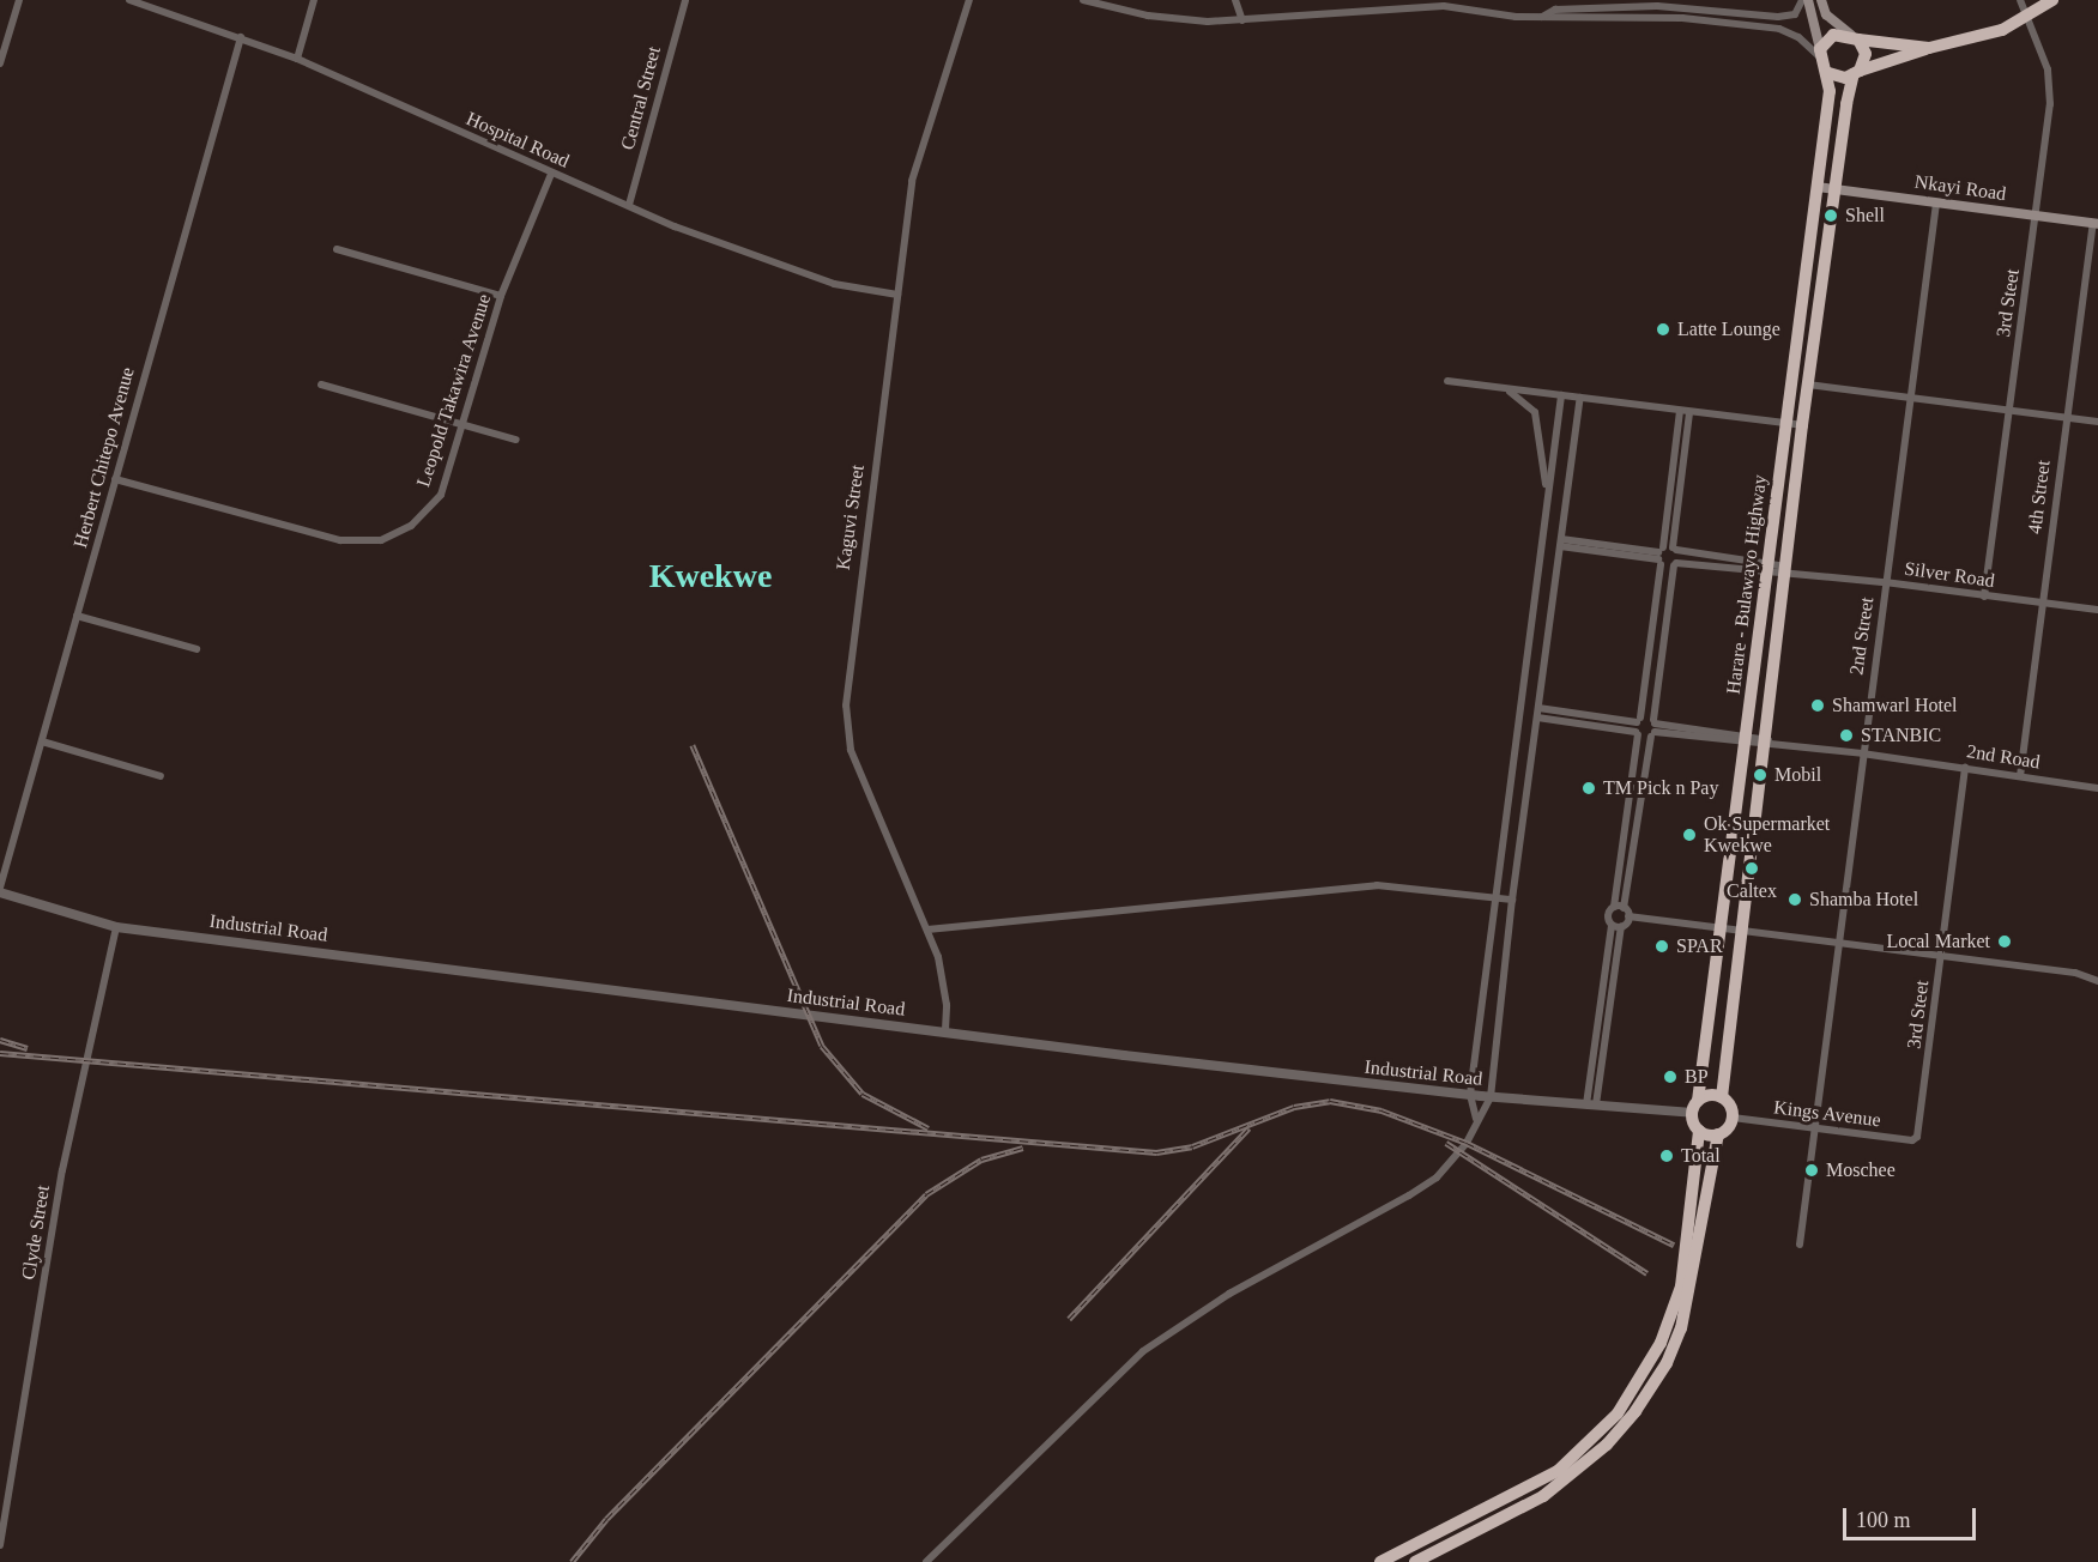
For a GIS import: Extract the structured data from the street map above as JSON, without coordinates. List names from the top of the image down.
{
  "streets": {
    "highway": ["Harare - Bulawayo Highway"],
    "main road": ["Nkayi Road"],
    "street": [
      "Central Street",
      "Hospital Road",
      "3rd Steet",
      "Leopold Takawira Avenue",
      "Herbert Chitepo Avenue",
      "4th Street",
      "Kaguvi Street",
      "Silver Road",
      "2nd Street",
      "2nd Road",
      "Industrial Road",
      "Kings Avenue",
      "Clyde Street"
    ]
  },
  "crossings": [
    ["Central Street", "Hospital Road"],
    ["Hospital Road", "Leopold Takawira Avenue"],
    ["Hospital Road", "Herbert Chitepo Avenue"],
    ["Hospital Road", "Kaguvi Street"],
    ["Nkayi Road", "3rd Steet"],
    ["Nkayi Road", "4th Street"],
    ["Nkayi Road", "Harare - Bulawayo Highway"],
    ["Nkayi Road", "2nd Street"],
    ["3rd Steet", "Silver Road"],
    ["3rd Steet", "2nd Road"],
    ["3rd Steet", "Kings Avenue"],
    ["Leopold Takawira Avenue", "Herbert Chitepo Avenue"],
    ["4th Street", "Silver Road"],
    ["4th Street", "2nd Road"],
    ["Kaguvi Street", "Industrial Road"],
    ["Silver Road", "Harare - Bulawayo Highway"],
    ["Silver Road", "2nd Street"],
    ["Harare - Bulawayo Highway", "2nd Road"],
    ["Harare - Bulawayo Highway", "Industrial Road"],
    ["Harare - Bulawayo Highway", "Kings Avenue"],
    ["2nd Street", "2nd Road"],
    ["2nd Street", "Kings Avenue"],
    ["Industrial Road", "Kings Avenue"],
    ["Industrial Road", "Clyde Street"]
  ],
  "districts": ["Kwekwe"],
  "places": [
    "Shell",
    "Latte Lounge",
    "Shamwarl Hotel",
    "STANBIC",
    "Mobil",
    "TM Pick n Pay",
    "Ok Supermarket Kwekwe",
    "Caltex",
    "Shamba Hotel",
    "Local Market",
    "SPAR",
    "BP",
    "Total",
    "Moschee"
  ],
  "scale_bar": "100 m"
}
